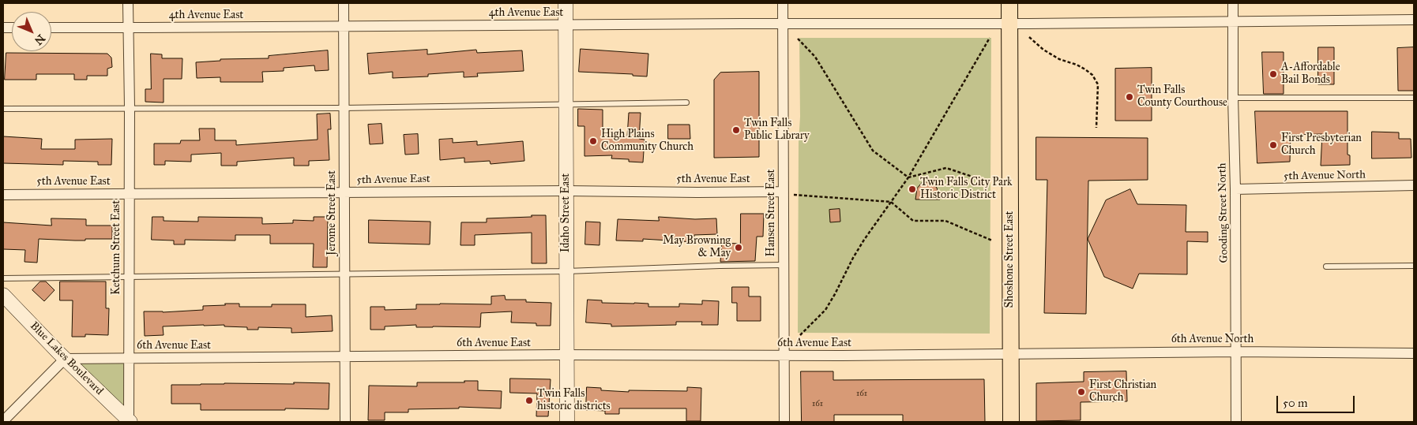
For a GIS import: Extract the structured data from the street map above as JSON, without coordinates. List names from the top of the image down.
{
  "streets": {
    "main road": ["Shoshone Street East"],
    "street": [
      "4th Avenue East",
      "5th Avenue North",
      "5th Avenue East",
      "Jerome Street East",
      "Idaho Street East",
      "Hansen Street East",
      "Gooding Street North",
      "Ketchum Street East",
      "6th Avenue North",
      "6th Avenue East",
      "Blue Lakes Boulevard"
    ]
  },
  "crossings": [
    ["4th Avenue East", "Jerome Street East"],
    ["4th Avenue East", "Idaho Street East"],
    ["4th Avenue East", "Hansen Street East"],
    ["4th Avenue East", "Gooding Street North"],
    ["4th Avenue East", "Ketchum Street East"],
    ["4th Avenue East", "Shoshone Street East"],
    ["5th Avenue North", "Gooding Street North"],
    ["5th Avenue East", "Jerome Street East"],
    ["5th Avenue East", "Idaho Street East"],
    ["5th Avenue East", "Hansen Street East"],
    ["5th Avenue East", "Ketchum Street East"],
    ["Jerome Street East", "6th Avenue East"],
    ["Idaho Street East", "6th Avenue East"],
    ["Hansen Street East", "6th Avenue East"],
    ["Gooding Street North", "6th Avenue North"],
    ["Ketchum Street East", "6th Avenue East"],
    ["Ketchum Street East", "Blue Lakes Boulevard"],
    ["Shoshone Street East", "6th Avenue North"],
    ["Shoshone Street East", "6th Avenue East"],
    ["6th Avenue North", "6th Avenue East"],
    ["6th Avenue East", "Blue Lakes Boulevard"]
  ],
  "places": [
    "A-Affordable Bail Bonds",
    "Twin Falls County Courthouse",
    "Twin Falls Public Library",
    "High Plains Community Church",
    "First Presbyterian Church",
    "Twin Falls City Park Historic District",
    "May Browning & May",
    "First Christian Church",
    "Twin Falls historic districts"
  ],
  "house_numbers": ["161", "161"],
  "scale_bar": "50 m",
  "north": "bottom right"
}
